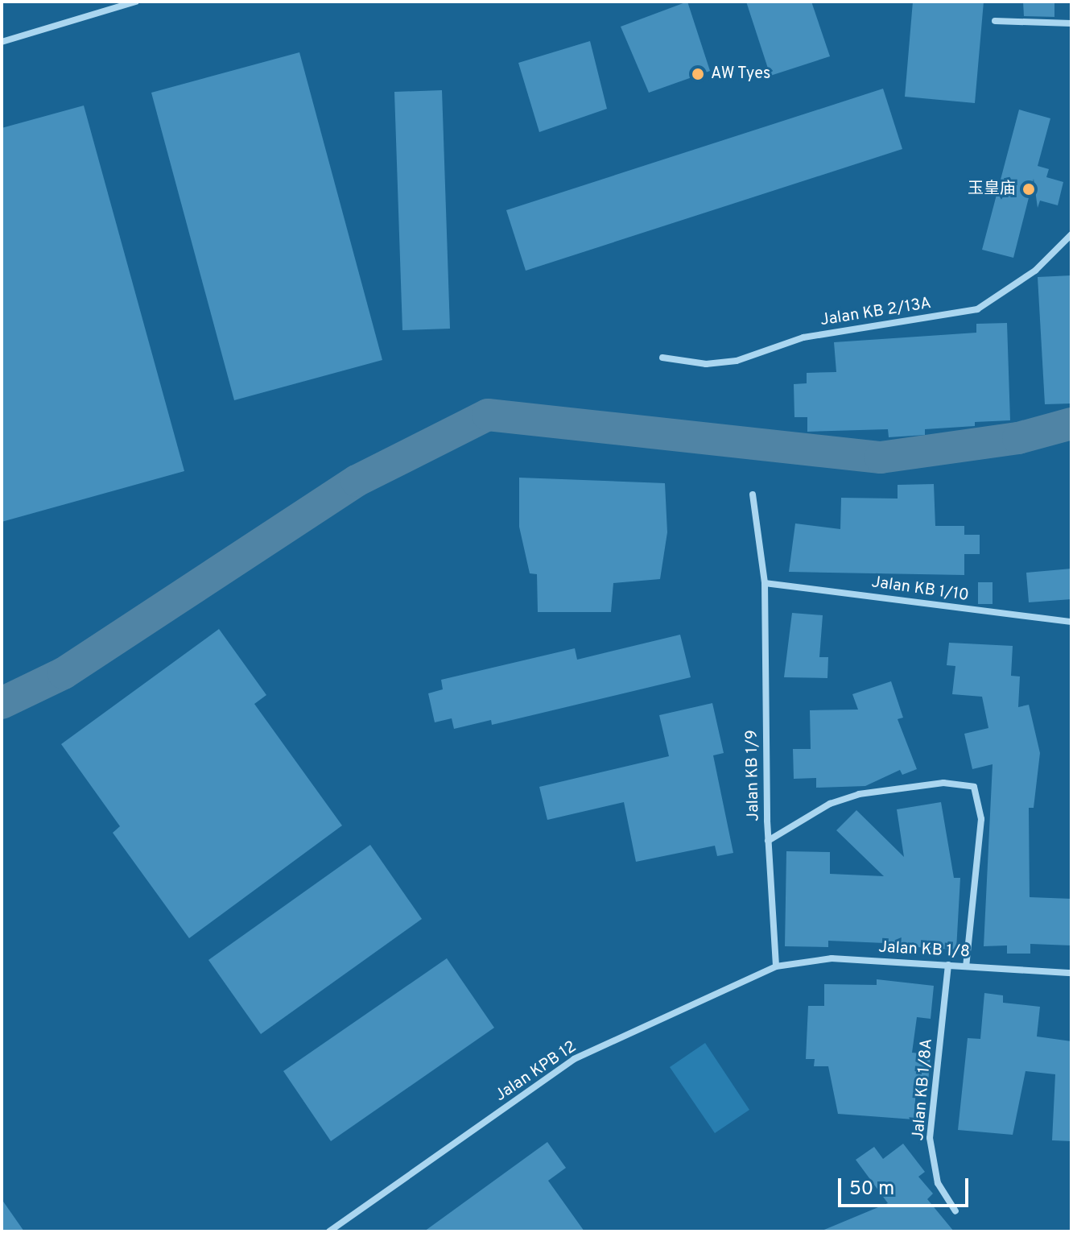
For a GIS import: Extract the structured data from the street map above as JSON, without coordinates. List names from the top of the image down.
{
  "streets": {
    "street": [
      "Jalan KB 2/13A",
      "Jalan KB 1/10",
      "Jalan KB 1/9",
      "Jalan KB 1/8",
      "Jalan KPB 12",
      "Jalan KB 1/8A"
    ]
  },
  "crossings": [
    ["Jalan KB 1/10", "Jalan KB 1/9"],
    ["Jalan KB 1/9", "Jalan KB 1/8"],
    ["Jalan KB 1/9", "Jalan KPB 12"],
    ["Jalan KB 1/8", "Jalan KPB 12"],
    ["Jalan KB 1/8", "Jalan KB 1/8A"]
  ],
  "places": ["AW Tyes", "玉皇庙"],
  "scale_bar": "50 m"
}
